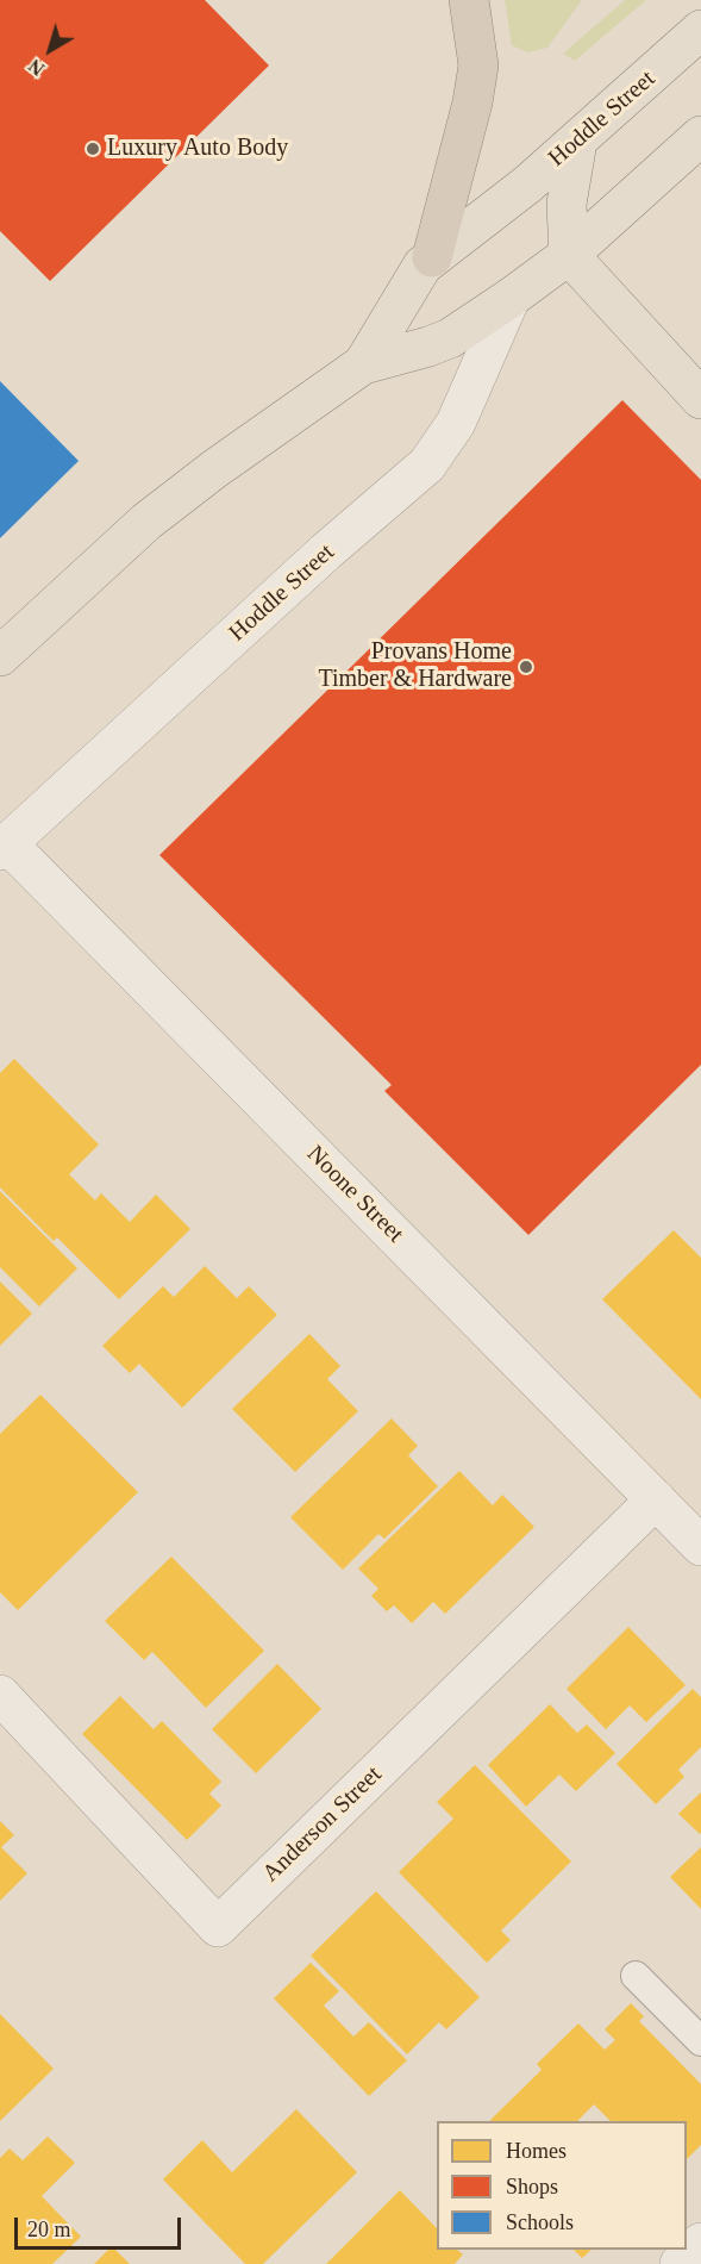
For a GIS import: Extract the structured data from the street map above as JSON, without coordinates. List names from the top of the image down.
{
  "streets": {
    "main road": ["Hoddle Street"],
    "street": ["Noone Street", "Anderson Street"]
  },
  "crossings": [
    ["Hoddle Street", "Noone Street"],
    ["Noone Street", "Anderson Street"]
  ],
  "places": ["Luxury Auto Body", "Provans Home Timber & Hardware"],
  "legend": ["Homes", "Shops", "Schools"],
  "scale_bar": "20 m",
  "north": "bottom left"
}
